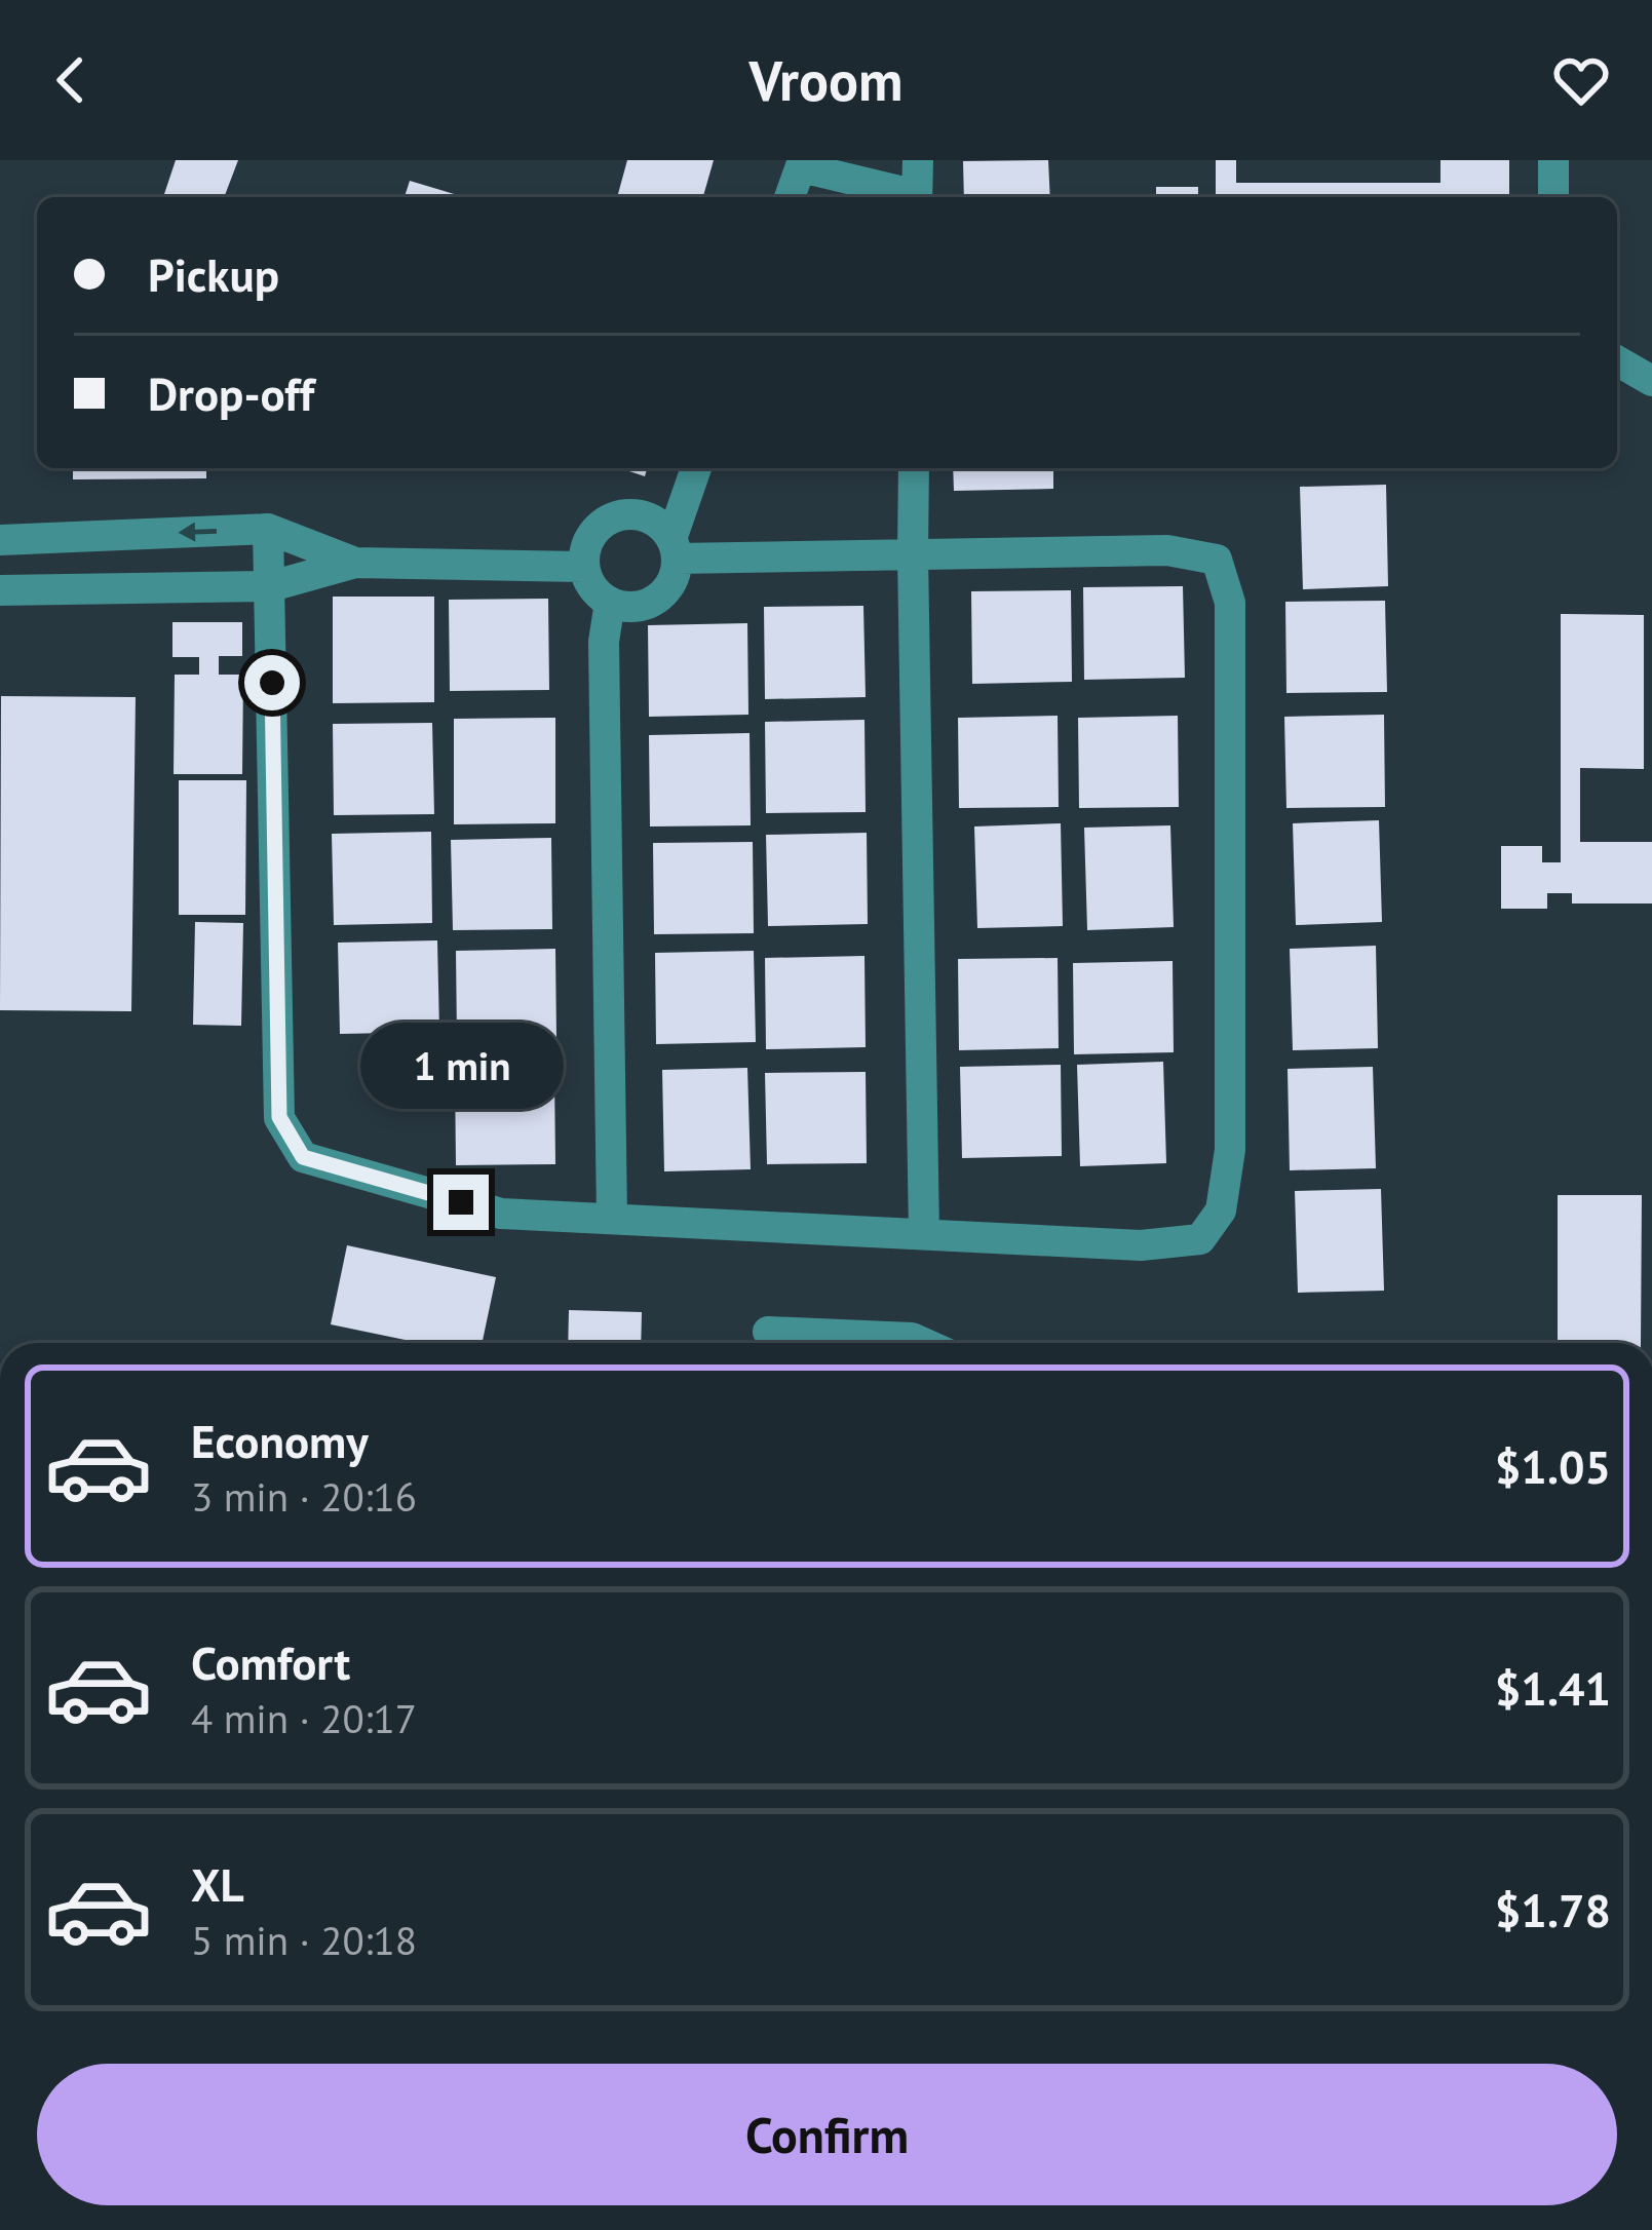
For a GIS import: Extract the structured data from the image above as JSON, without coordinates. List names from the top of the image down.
{
  "page": {
    "header": "Vroom",
    "banner": ["Pickup", "Drop-off"],
    "bubble": "1 min",
    "list": [
      {
        "name": "Economy",
        "note": "3 min · 20:16",
        "value": "$1.05"
      },
      {
        "name": "Comfort",
        "note": "4 min · 20:17",
        "value": "$1.41"
      },
      {
        "name": "XL",
        "note": "5 min · 20:18",
        "value": "$1.78"
      }
    ],
    "buttons": "Confirm"
  }
}
